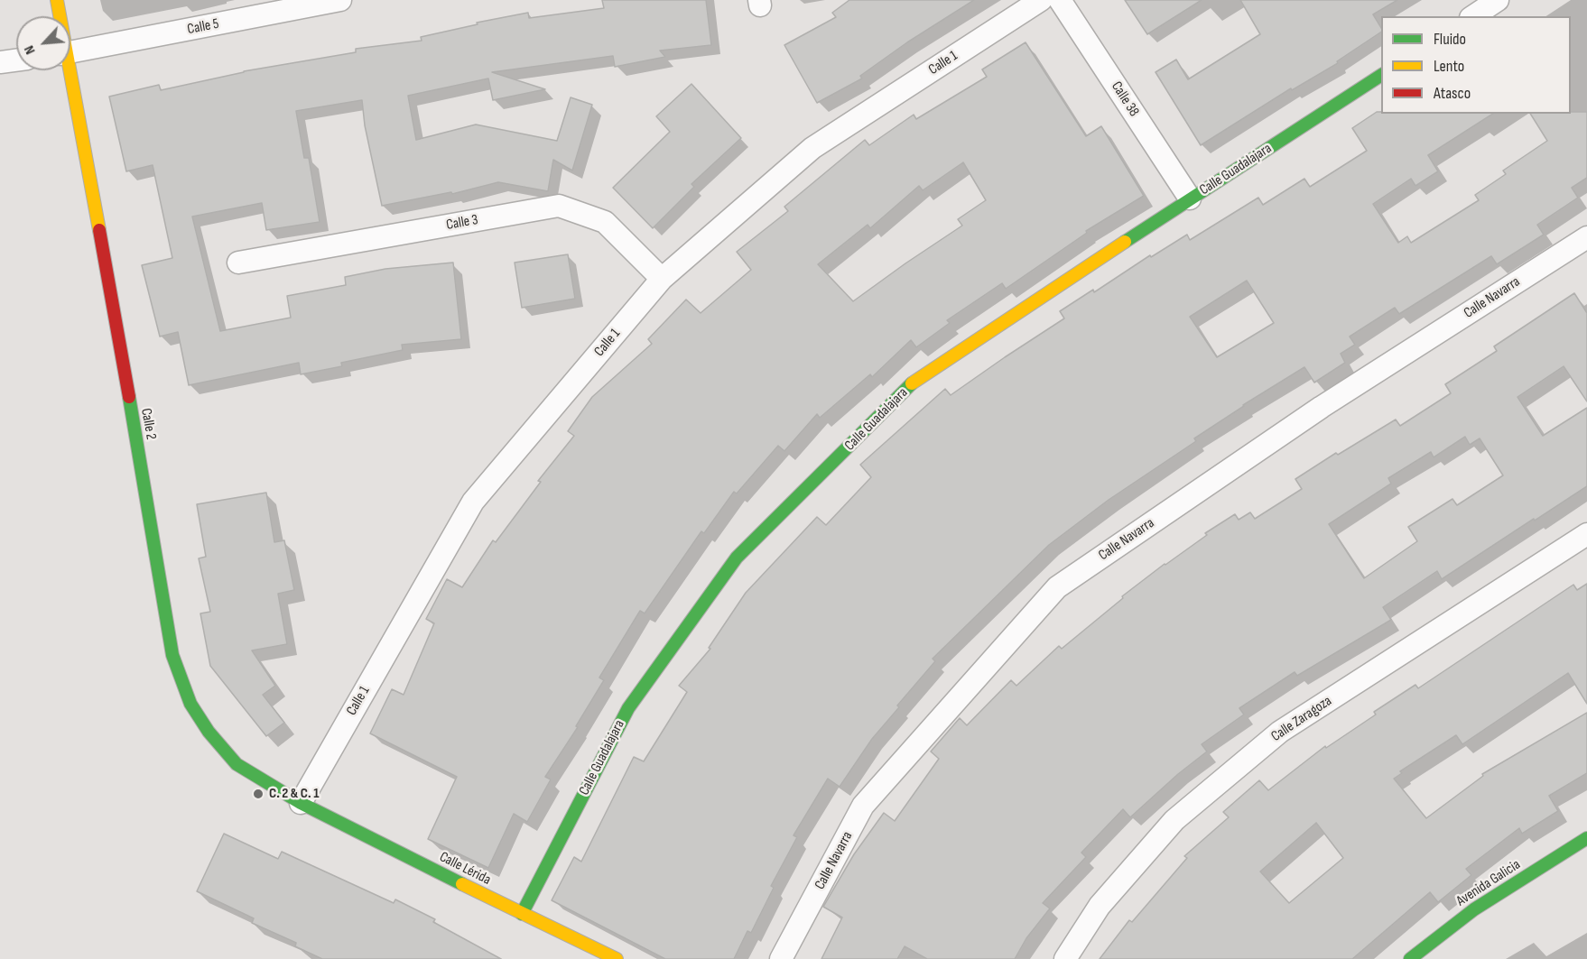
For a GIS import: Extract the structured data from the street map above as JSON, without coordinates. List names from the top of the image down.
{
  "streets": {
    "street": [
      "Calle 5",
      "Calle 1",
      "Calle 38",
      "Calle Guadalajara",
      "Calle 3",
      "Calle Navarra",
      "Calle 2",
      "Calle Zaragoza",
      "Calle Lérida",
      "Avenida Galicia"
    ]
  },
  "crossings": [
    ["Calle 1", "Calle 3"],
    ["Calle 1", "Calle 2"],
    ["Calle 1", "Calle Lérida"],
    ["Calle 38", "Calle Guadalajara"],
    ["Calle Guadalajara", "Calle Lérida"],
    ["Calle 2", "Calle Lérida"]
  ],
  "places": ["C. 2 & C. 1"],
  "legend": ["Fluido", "Lento", "Atasco"],
  "north": "bottom left"
}
